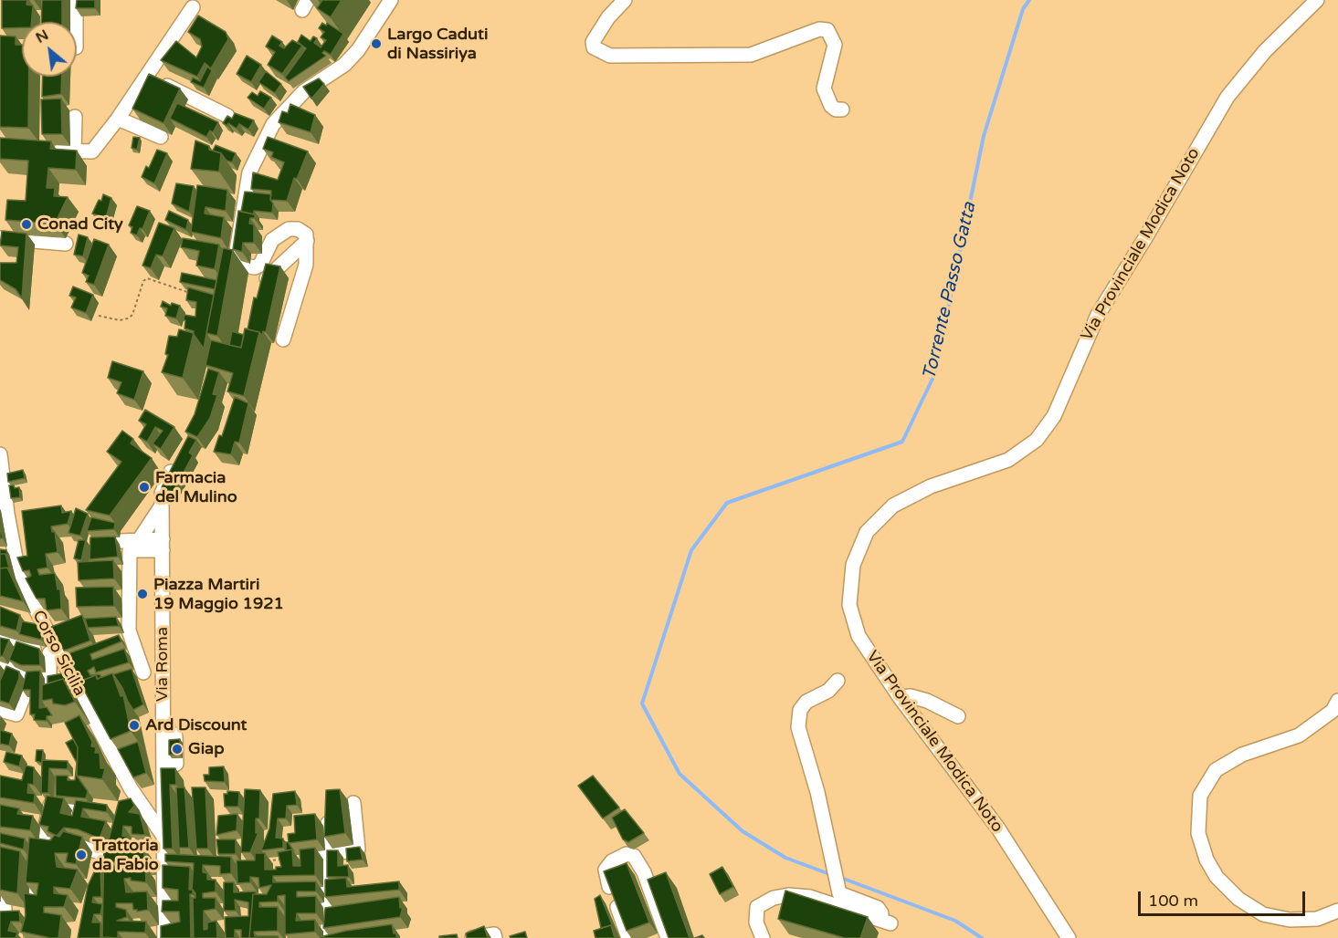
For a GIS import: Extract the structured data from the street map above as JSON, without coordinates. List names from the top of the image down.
{
  "streets": {
    "street": ["Via Provinciale Modica Noto", "Corso Sicilia", "Via Roma"]
  },
  "crossings": [
    ["Corso Sicilia", "Via Roma"]
  ],
  "water": ["Torrente Passo Gatta"],
  "places": [
    "Largo Caduti di Nassiriya",
    "Conad City",
    "Farmacia del Mulino",
    "Piazza Martiri 19 Maggio 1921",
    "Ard Discount",
    "Giap",
    "Trattoria da Fabio"
  ],
  "scale_bar": "100 m",
  "north": "top left"
}
